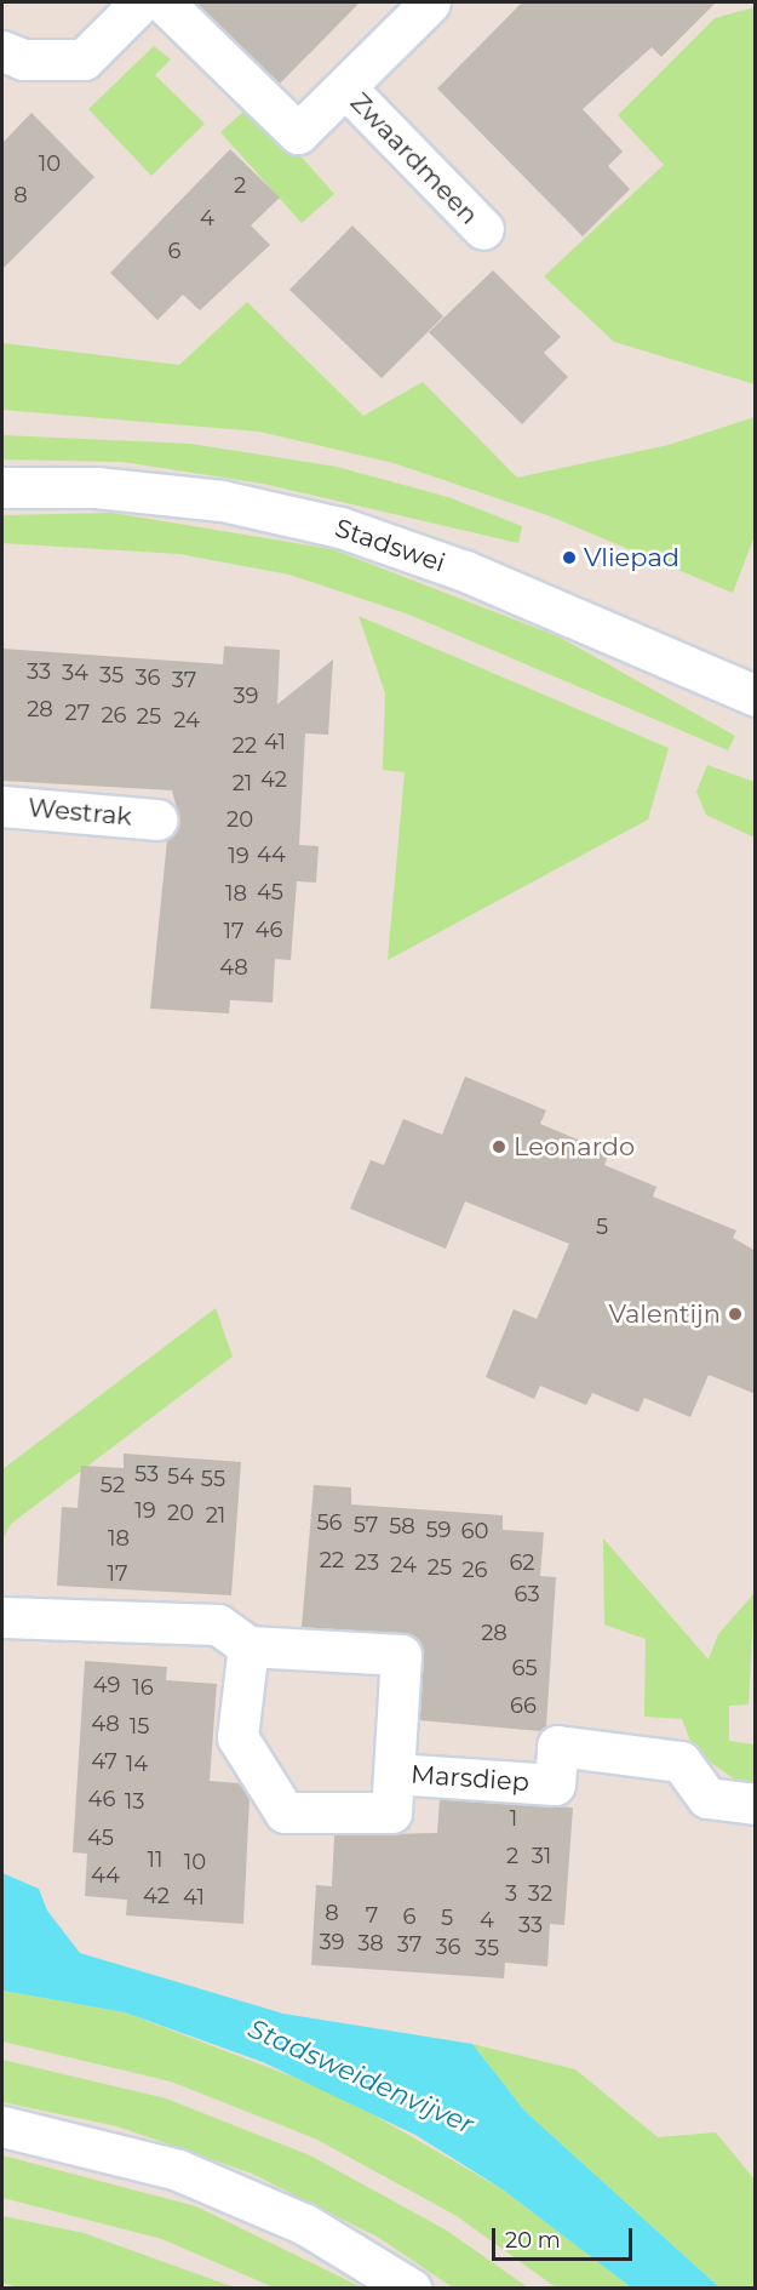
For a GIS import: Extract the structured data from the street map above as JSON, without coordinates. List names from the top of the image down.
{
  "streets": {
    "street": [
      "Zwaardmeen",
      "Stadswei",
      "Westrak",
      "Marsdiep"
    ]
  },
  "water": ["Stadsweidenvijver"],
  "places": ["Vliepad", "Leonardo", "Valentijn"],
  "house_numbers": [
    "10",
    "2",
    "8",
    "4",
    "6",
    "33",
    "34",
    "35",
    "36",
    "37",
    "39",
    "28",
    "27",
    "26",
    "25",
    "24",
    "41",
    "22",
    "42",
    "21",
    "20",
    "44",
    "19",
    "45",
    "18",
    "46",
    "17",
    "48",
    "5",
    "53",
    "54",
    "55",
    "52",
    "19",
    "20",
    "21",
    "56",
    "57",
    "58",
    "59",
    "60",
    "18",
    "22",
    "23",
    "62",
    "24",
    "25",
    "26",
    "17",
    "63",
    "28",
    "65",
    "49",
    "16",
    "66",
    "48",
    "15",
    "47",
    "14",
    "46",
    "13",
    "1",
    "45",
    "2",
    "31",
    "11",
    "10",
    "44",
    "3",
    "32",
    "42",
    "41",
    "8",
    "7",
    "6",
    "5",
    "4",
    "33",
    "39",
    "38",
    "37",
    "36",
    "35"
  ],
  "scale_bar": "20 m"
}
